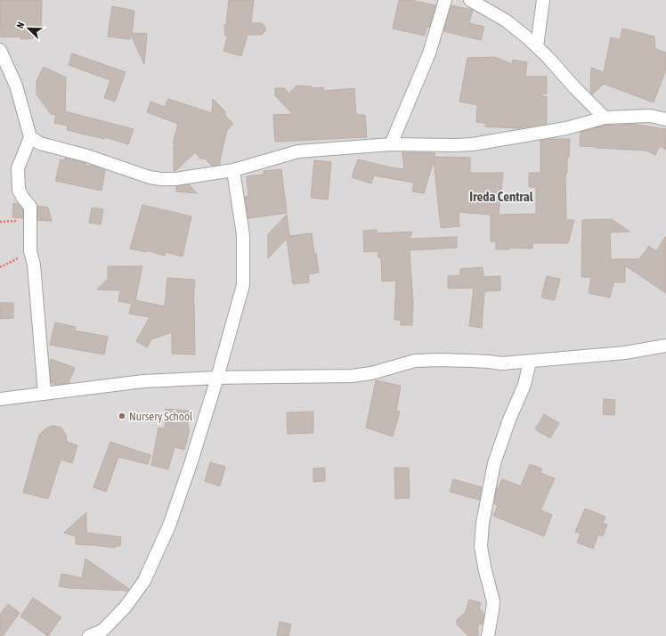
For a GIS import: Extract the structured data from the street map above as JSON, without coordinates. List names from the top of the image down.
{
  "districts": ["Ireda Central"],
  "places": ["Nursery School"],
  "north": "top left"
}
